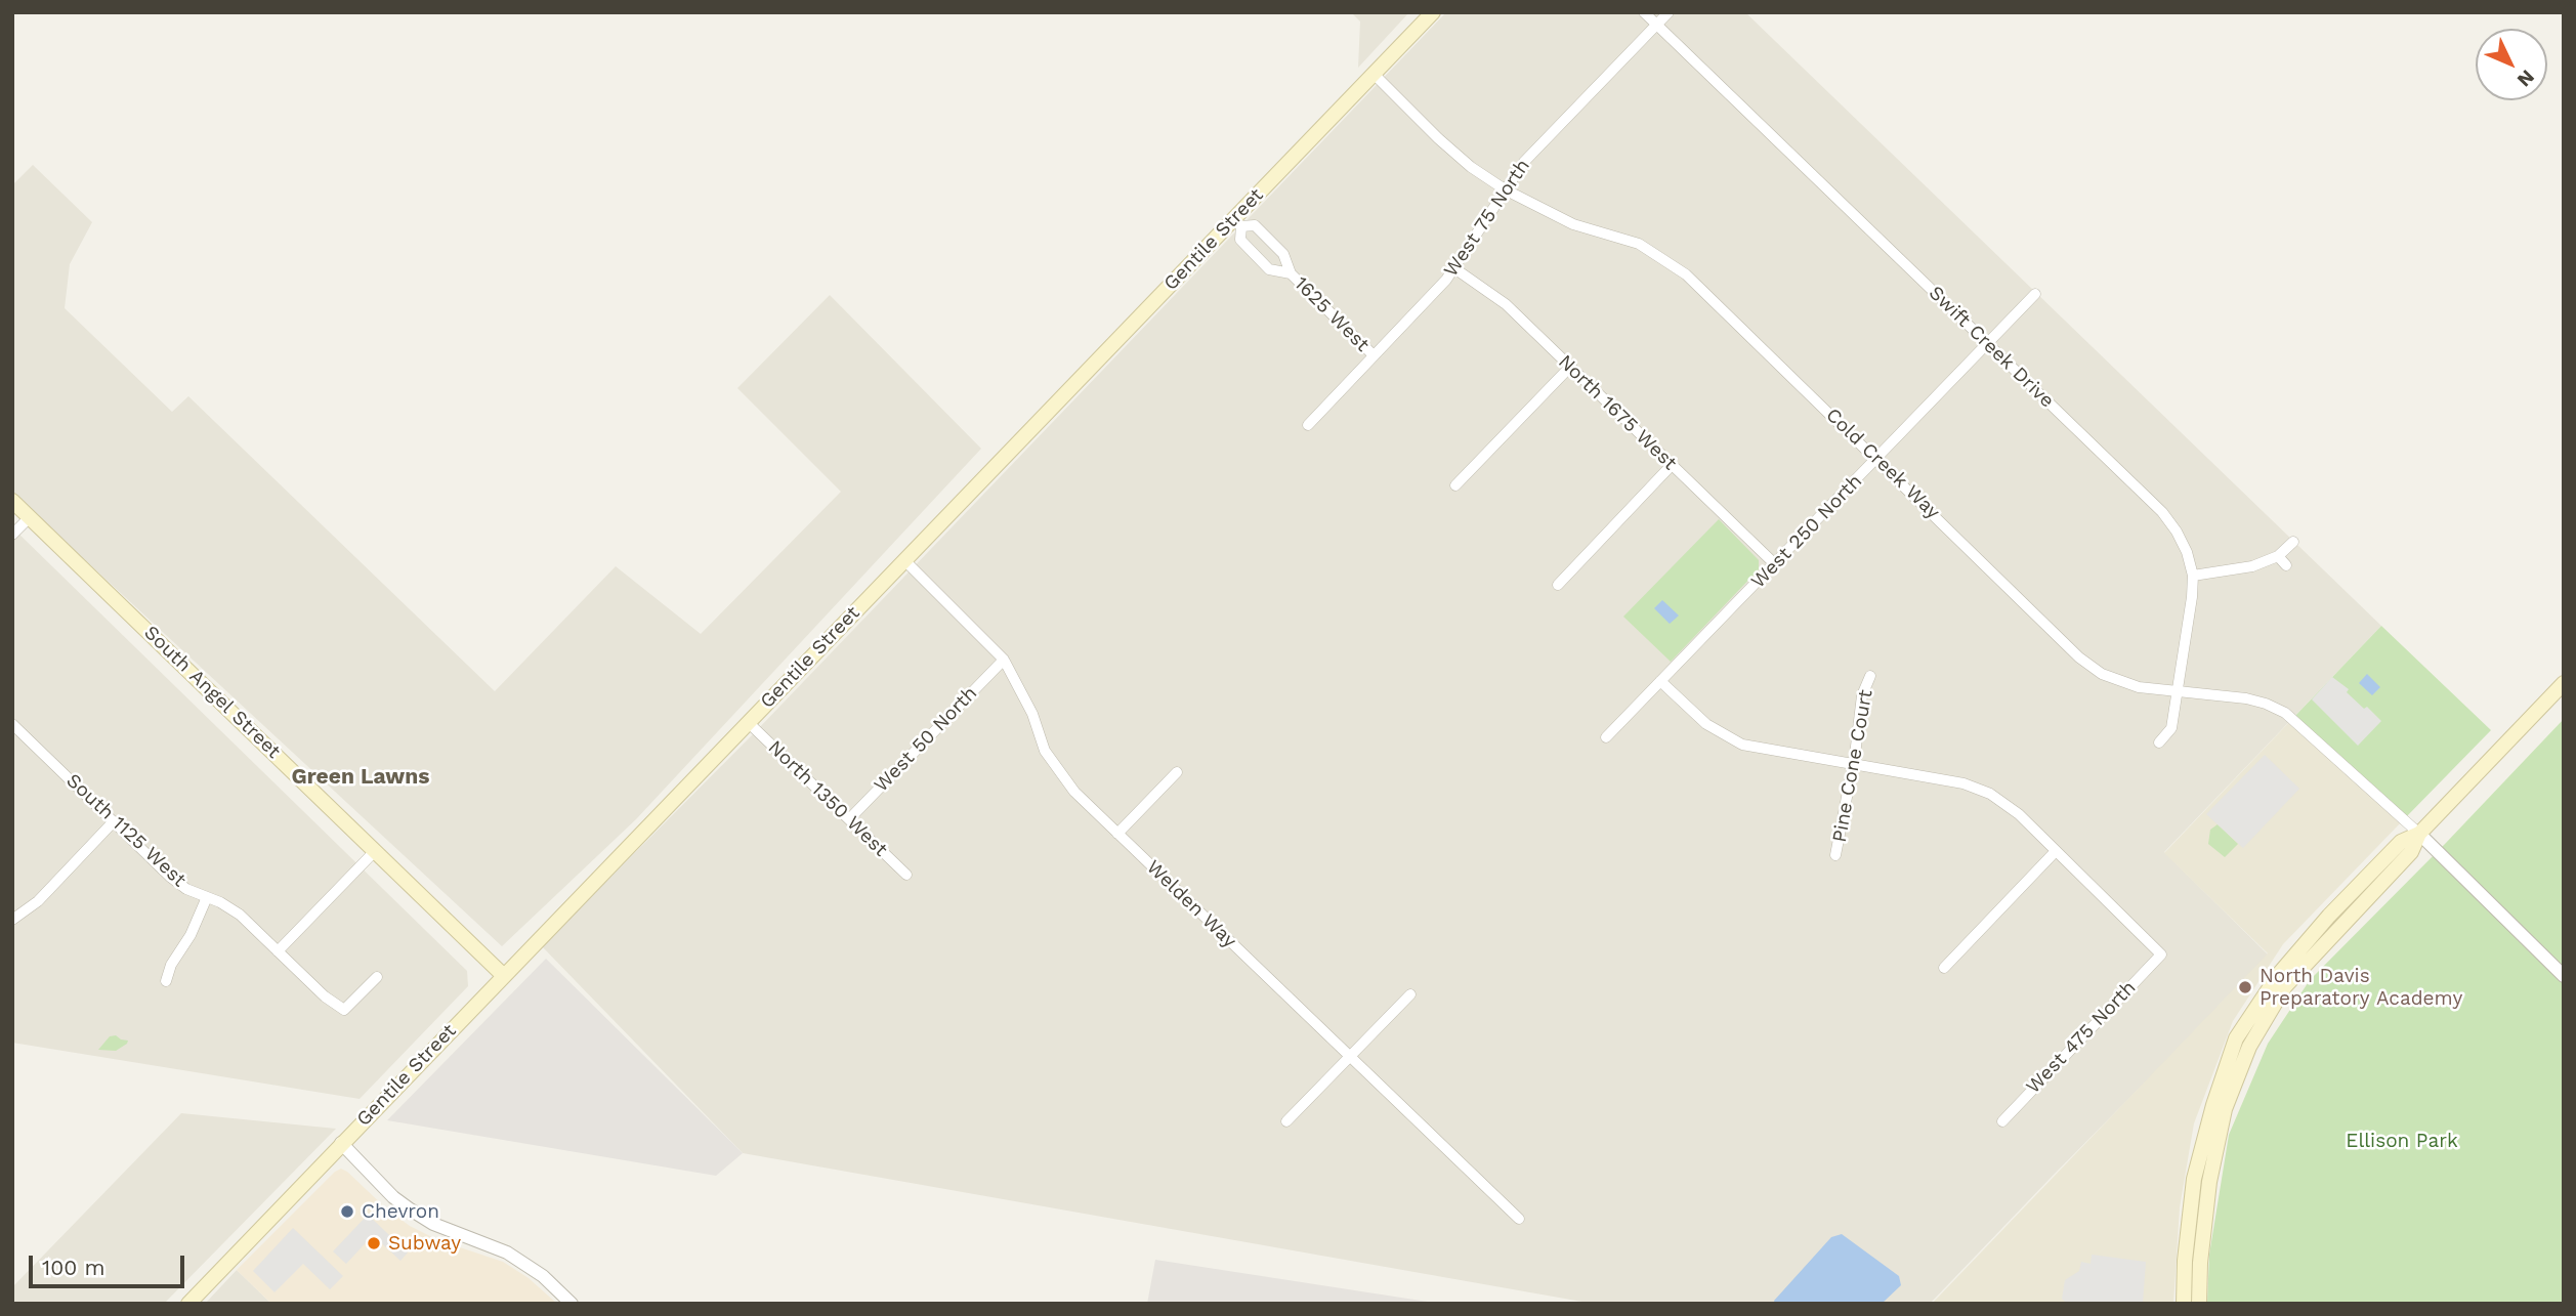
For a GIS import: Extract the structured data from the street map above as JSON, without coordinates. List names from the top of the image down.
{
  "streets": {
    "main road": ["Gentile Street", "South Angel Street"],
    "street": [
      "West 75 North",
      "1625 West",
      "Swift Creek Drive",
      "North 1675 West",
      "Cold Creek Way",
      "West 250 North",
      "West 50 North",
      "Pine Cone Court",
      "North 1350 West",
      "South 1125 West",
      "Welden Way",
      "West 475 North"
    ]
  },
  "crossings": [
    ["West 75 North", "1625 West"],
    ["West 75 North", "Swift Creek Drive"],
    ["West 75 North", "North 1675 West"],
    ["West 75 North", "Cold Creek Way"],
    ["Gentile Street", "1625 West"],
    ["Gentile Street", "Cold Creek Way"],
    ["Gentile Street", "South Angel Street"],
    ["Gentile Street", "North 1350 West"],
    ["Gentile Street", "Welden Way"],
    ["Swift Creek Drive", "Cold Creek Way"],
    ["Swift Creek Drive", "West 250 North"],
    ["North 1675 West", "West 250 North"],
    ["Cold Creek Way", "West 250 North"],
    ["West 50 North", "North 1350 West"],
    ["West 50 North", "Welden Way"]
  ],
  "districts": ["Green Lawns"],
  "parks": ["Ellison Park"],
  "places": ["North Davis Preparatory Academy", "Chevron", "Subway"],
  "scale_bar": "100 m",
  "north": "bottom right"
}
